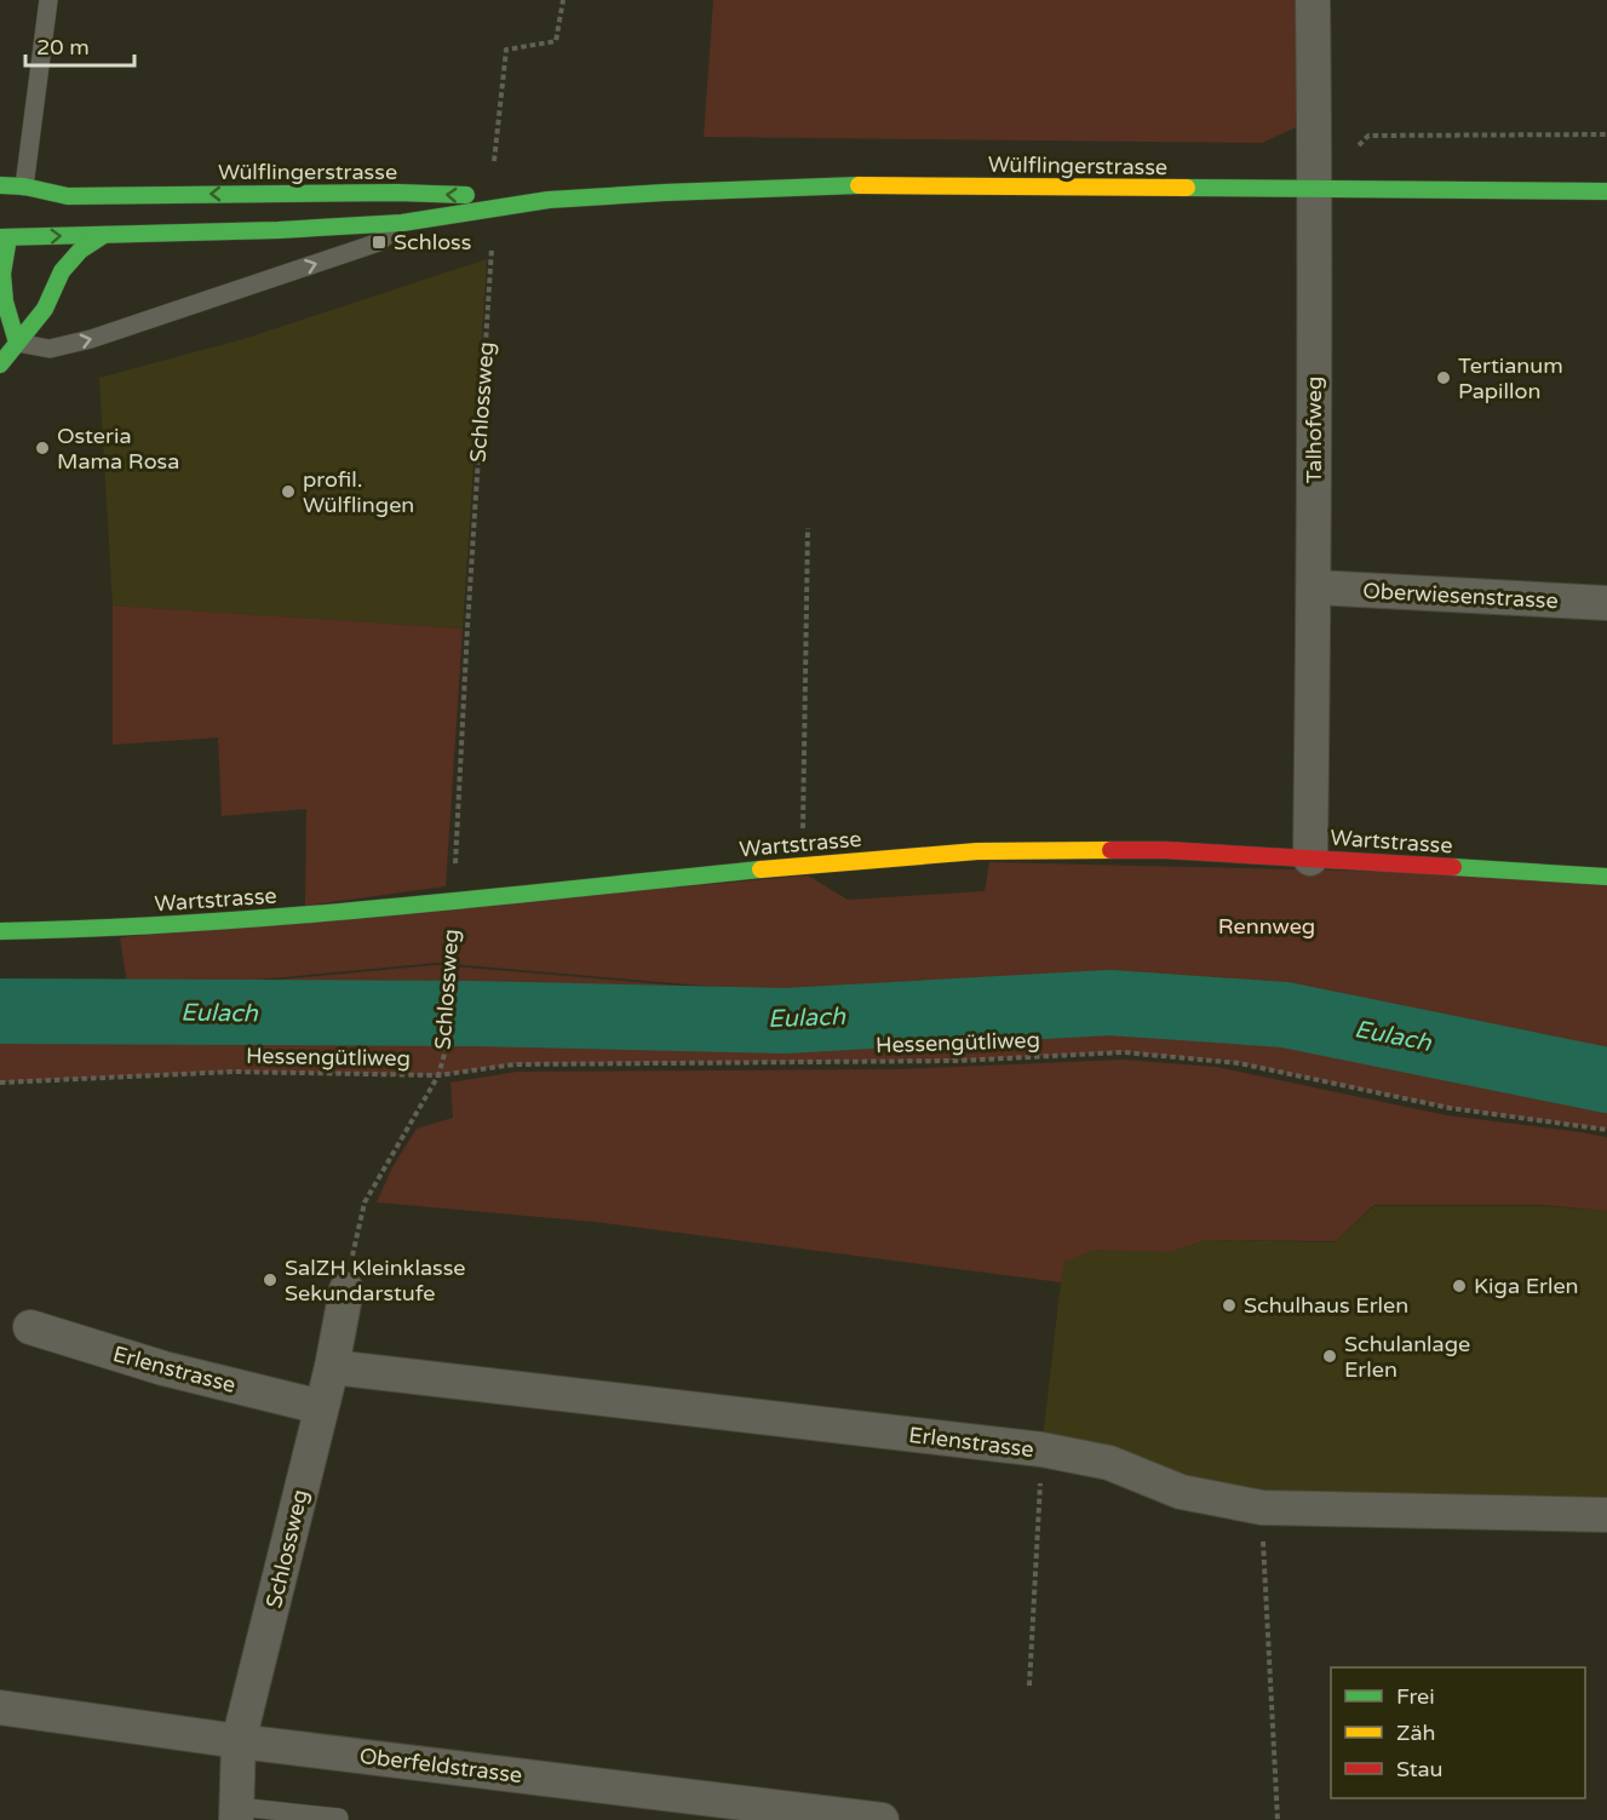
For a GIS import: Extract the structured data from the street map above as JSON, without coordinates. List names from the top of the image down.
{
  "streets": {
    "main road": ["Wülflingerstrasse", "Wartstrasse"],
    "street": [
      "Schlossweg",
      "Talhofweg",
      "Oberwiesenstrasse",
      "Erlenstrasse",
      "Oberfeldstrasse"
    ],
    "path": ["Hessengütliweg"]
  },
  "crossings": [
    ["Wülflingerstrasse", "Talhofweg"],
    ["Schlossweg", "Wartstrasse"],
    ["Schlossweg", "Hessengütliweg"],
    ["Schlossweg", "Erlenstrasse"],
    ["Schlossweg", "Oberfeldstrasse"],
    ["Talhofweg", "Oberwiesenstrasse"],
    ["Talhofweg", "Wartstrasse"]
  ],
  "water": ["Eulach"],
  "parks": ["Rennweg"],
  "places": {
    "transit": ["Schloss"],
    "other": [
      "Tertianum Papillon",
      "Osteria Mama Rosa",
      "profil. Wülflingen",
      "SalZH Kleinklasse Sekundarstufe",
      "Kiga Erlen",
      "Schulhaus Erlen",
      "Schulanlage Erlen"
    ]
  },
  "legend": ["Frei", "Zäh", "Stau"],
  "scale_bar": "20 m"
}
